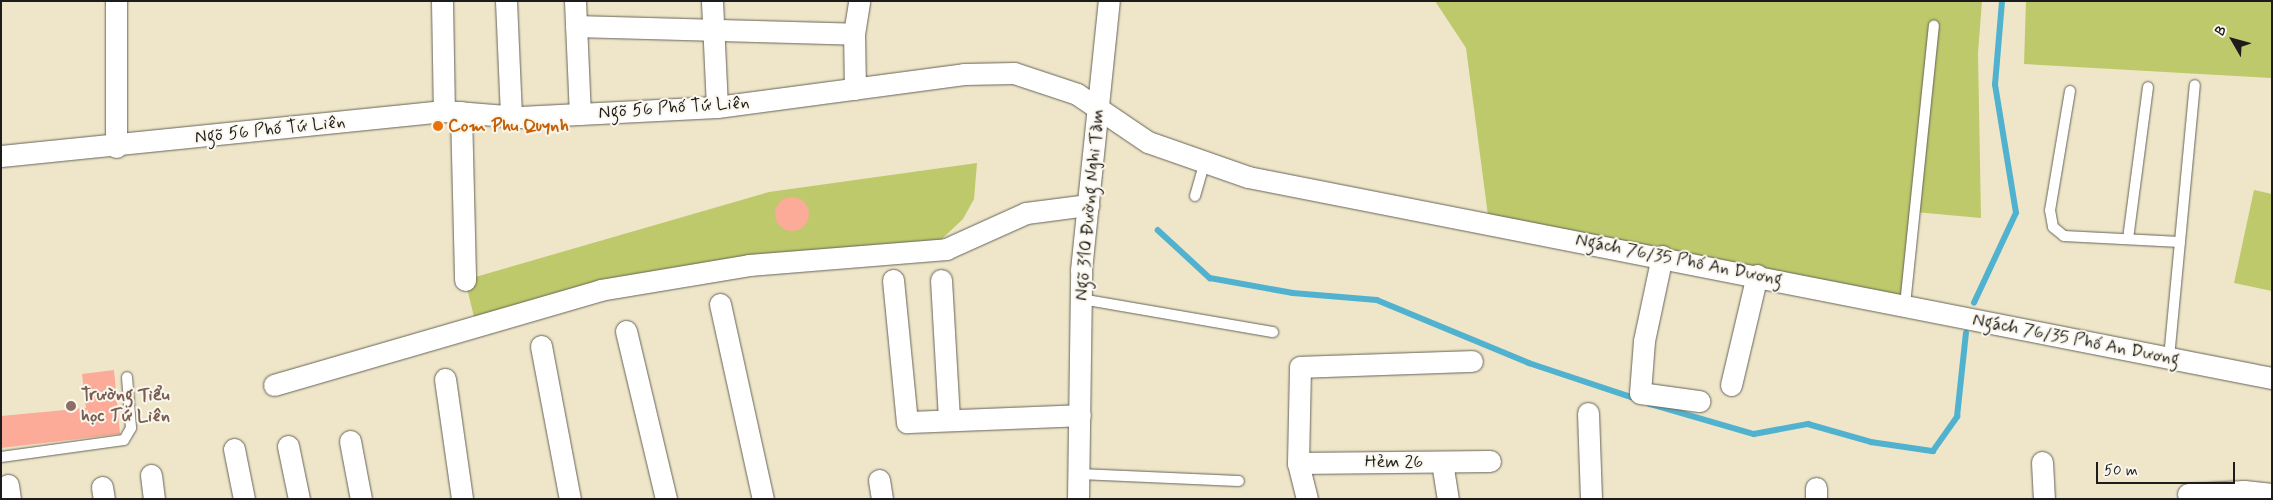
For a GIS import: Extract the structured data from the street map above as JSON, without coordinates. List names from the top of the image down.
{
  "streets": {
    "street": [
      "Ngõ 56 Phố Tứ Liên",
      "Ngõ 310 Đường Nghi Tàm",
      "Ngách 76/35 Phố An Dương",
      "Hẻm 26"
    ]
  },
  "crossings": [
    ["Ngõ 56 Phố Tứ Liên", "Ngõ 310 Đường Nghi Tàm"],
    ["Ngõ 56 Phố Tứ Liên", "Ngách 76/35 Phố An Dương"],
    ["Ngõ 310 Đường Nghi Tàm", "Ngách 76/35 Phố An Dương"]
  ],
  "places": ["Com Phu Quynh", "Trường Tiểu học Tứ Liên"],
  "scale_bar": "50 m",
  "north": "top left"
}
